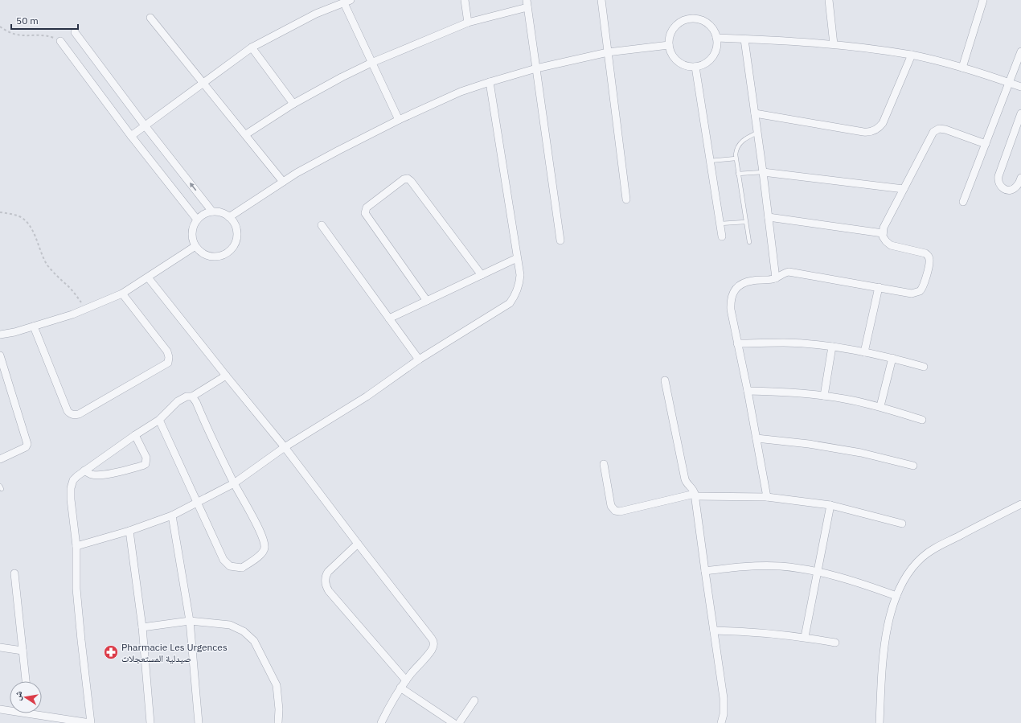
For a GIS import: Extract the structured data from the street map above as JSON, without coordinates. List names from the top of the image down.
{
  "places": {
    "pharmacy": ["Pharmacie Les Urgences صيدلية المستعجلات"]
  },
  "scale_bar": "50 m",
  "north": "left"
}
